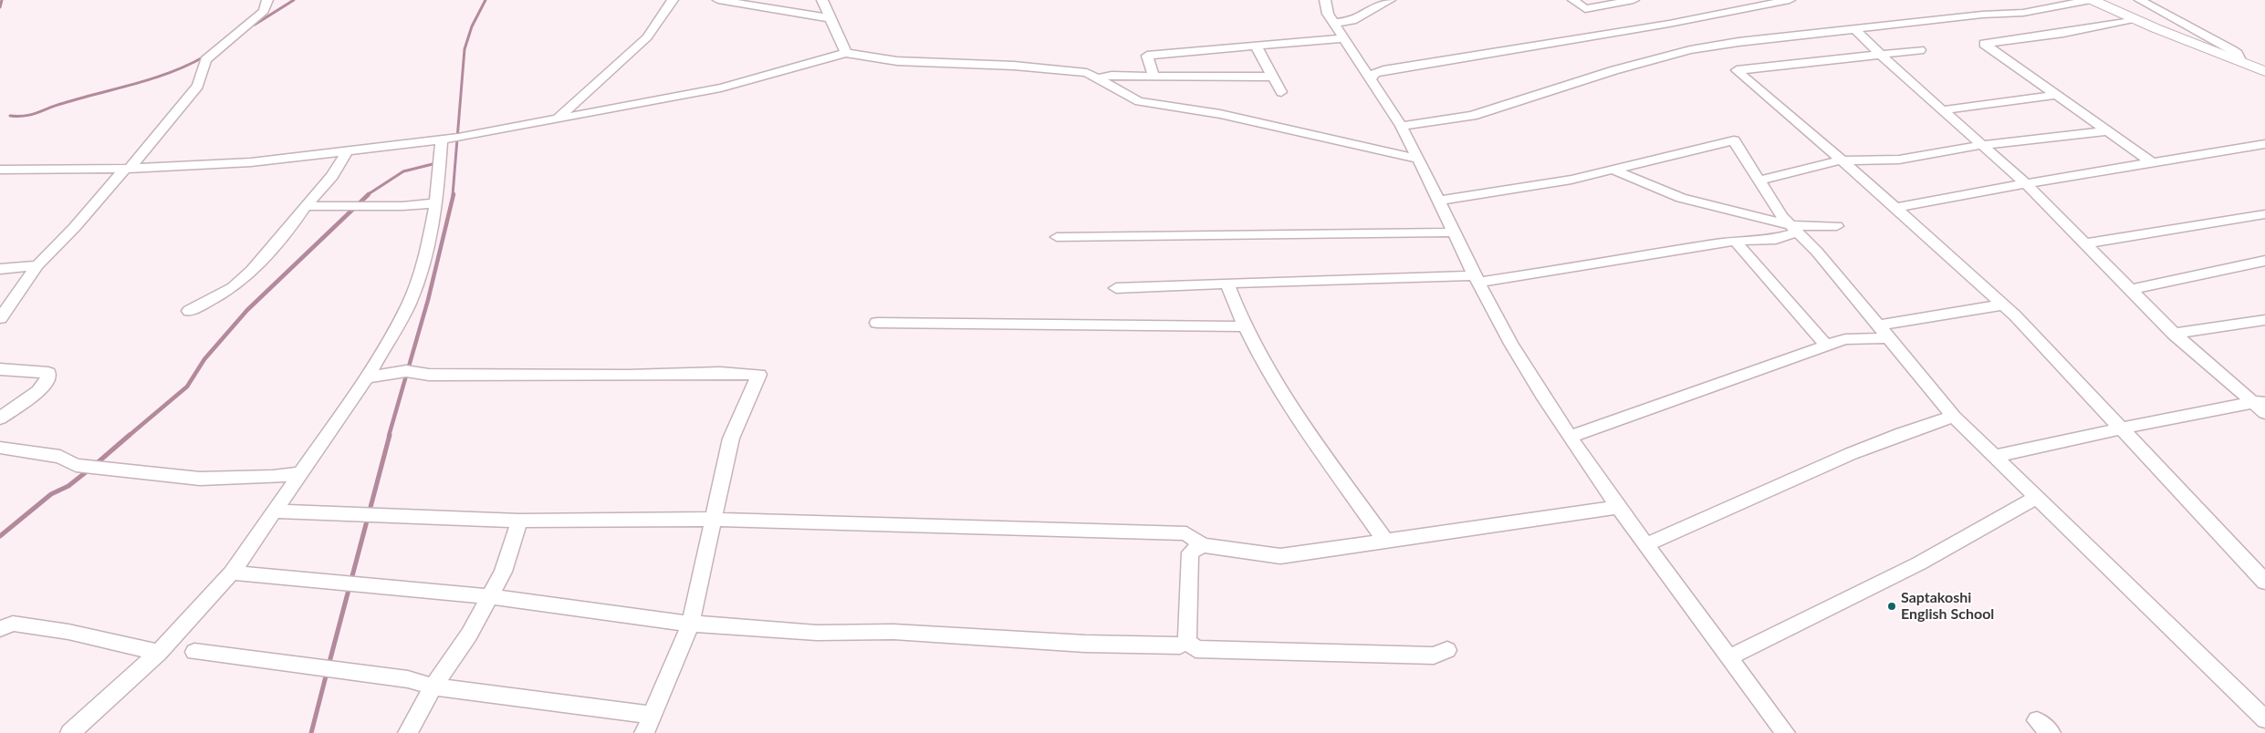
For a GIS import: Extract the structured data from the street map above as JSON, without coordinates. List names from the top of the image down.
{
  "places": ["Saptakoshi English School"]
}
